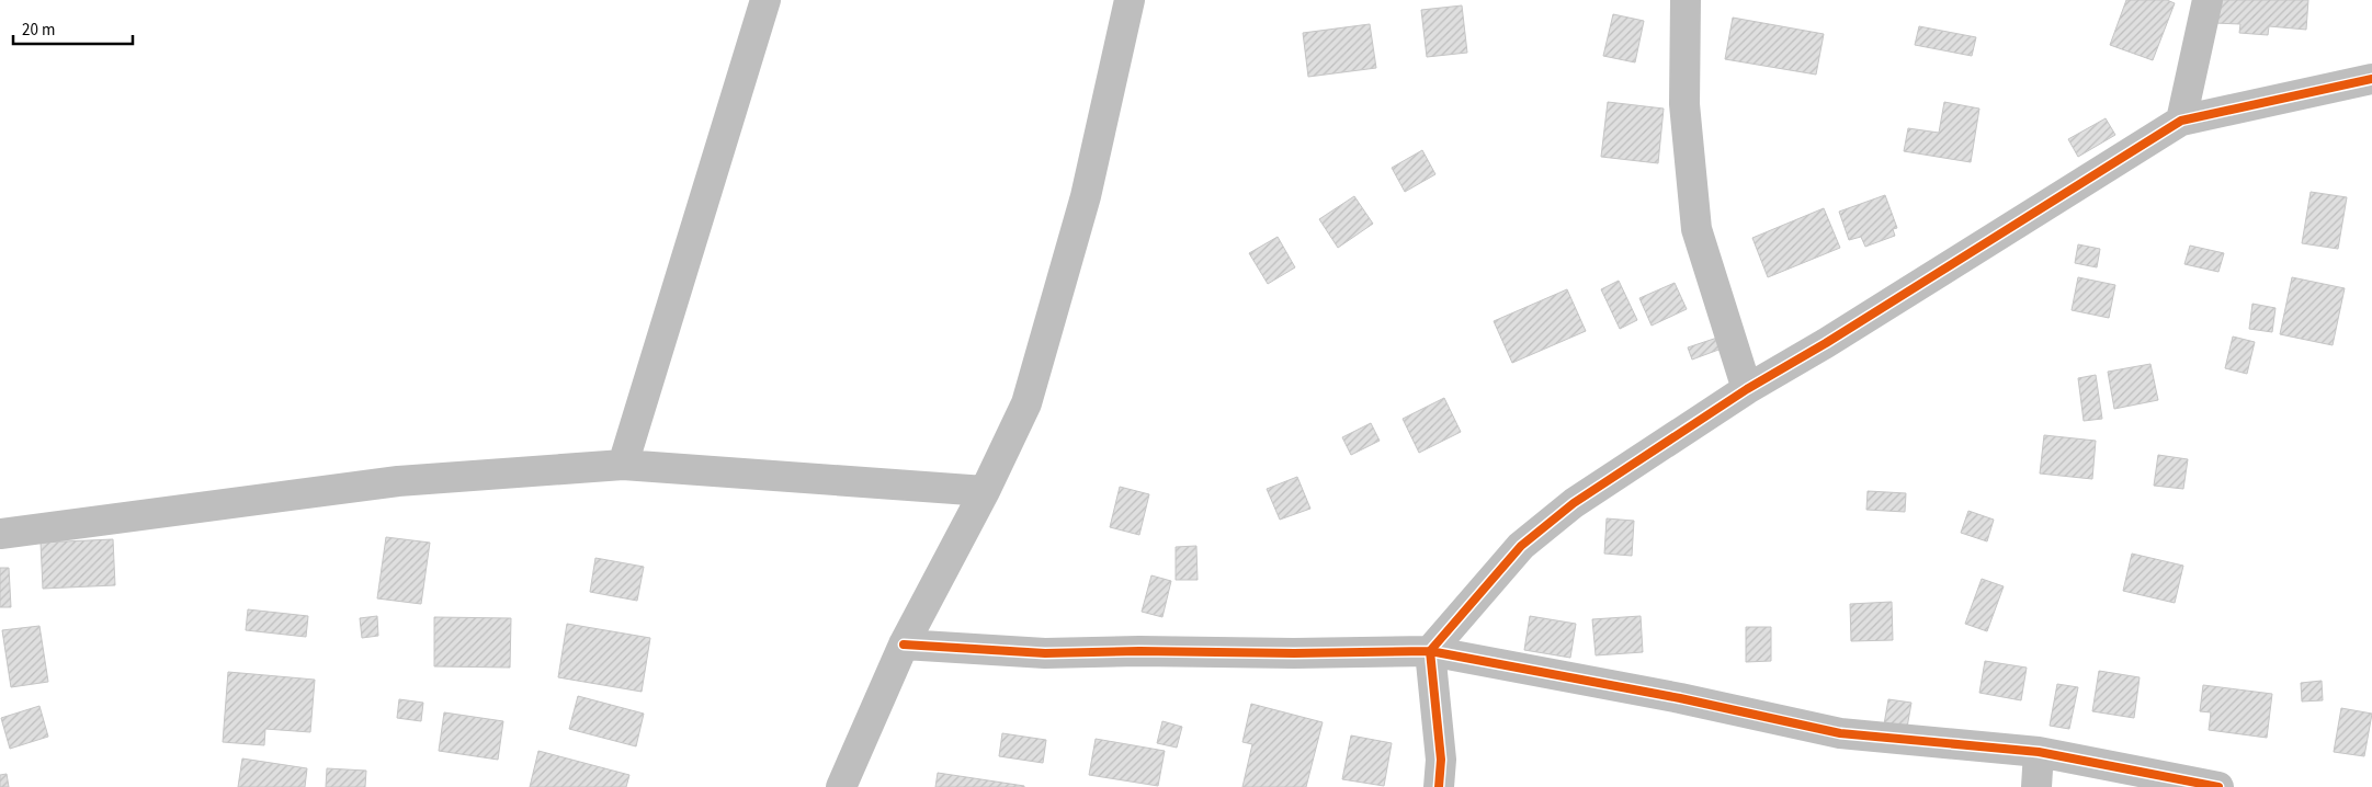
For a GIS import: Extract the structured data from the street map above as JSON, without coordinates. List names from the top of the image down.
{
  "scale_bar": "20 m"
}
